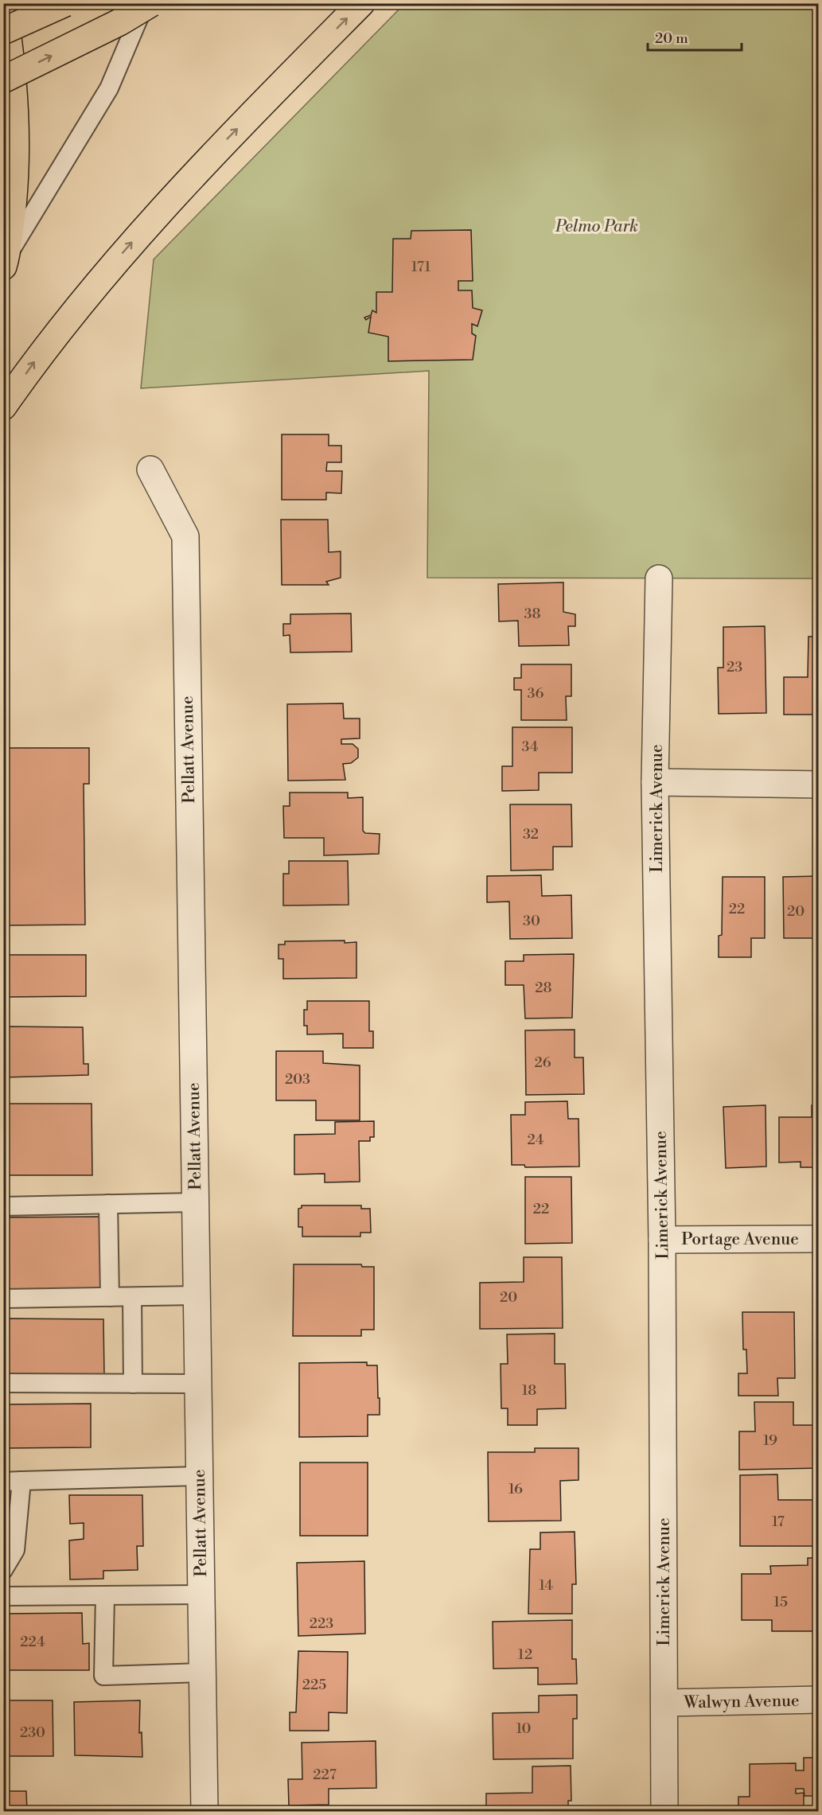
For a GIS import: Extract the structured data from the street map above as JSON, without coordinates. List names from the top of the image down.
{
  "streets": {
    "street": [
      "Pellatt Avenue",
      "Limerick Avenue",
      "Portage Avenue",
      "Walwyn Avenue"
    ]
  },
  "crossings": [
    ["Limerick Avenue", "Portage Avenue"],
    ["Limerick Avenue", "Walwyn Avenue"]
  ],
  "parks": ["Pelmo Park"],
  "house_numbers": [
    "171",
    "38",
    "23",
    "36",
    "34",
    "32",
    "22",
    "20",
    "30",
    "28",
    "26",
    "203",
    "24",
    "22",
    "20",
    "18",
    "19",
    "16",
    "17",
    "14",
    "15",
    "223",
    "224",
    "12",
    "225",
    "10",
    "230",
    "227"
  ],
  "scale_bar": "20 m"
}
